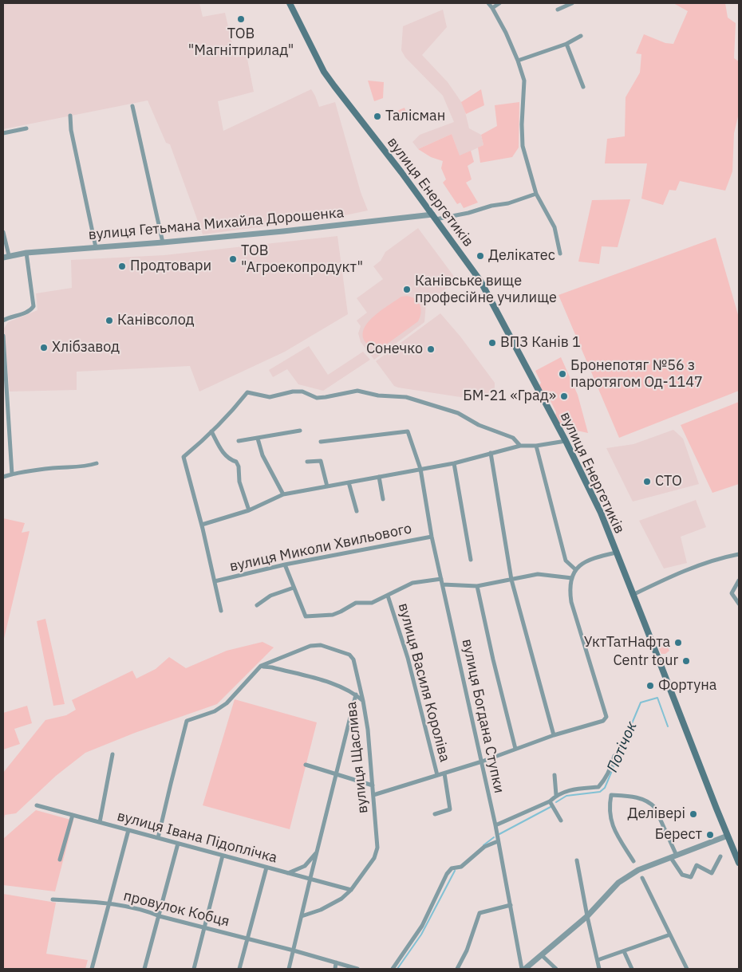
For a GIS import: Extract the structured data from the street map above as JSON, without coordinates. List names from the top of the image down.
{
  "streets": {
    "main road": ["вулиця Енергетиків"],
    "street": [
      "вулиця Гетьмана Михайла Дорошенка",
      "вулиця Миколи Хвильового",
      "вулиця Василя Короліва",
      "вулиця Богдана Ступки",
      "вулиця Щаслива",
      "вулиця Івана Підоплічка",
      "провулок Кобця"
    ]
  },
  "crossings": [
    ["вулиця Енергетиків", "вулиця Гетьмана Михайла Дорошенка"],
    ["вулиця Миколи Хвильового", "вулиця Богдана Ступки"],
    ["вулиця Щаслива", "вулиця Івана Підоплічка"]
  ],
  "water": ["Потічок"],
  "places": [
    "ТОВ \"Магнітприлад\"",
    "Талісман",
    "Делікатес",
    "ТОВ \"Агроекопродукт\"",
    "Продтовари",
    "Канівське вище професійне училище",
    "Канівсолод",
    "ВПЗ Канів 1",
    "Хлібзавод",
    "Сонечко",
    "Бронепотяг №56 з паротягом Од-1147",
    "БМ-21 «Град»",
    "СТО",
    "УктТатНафта",
    "Centr tour",
    "Фортуна",
    "Делівері",
    "Берест"
  ]
}
